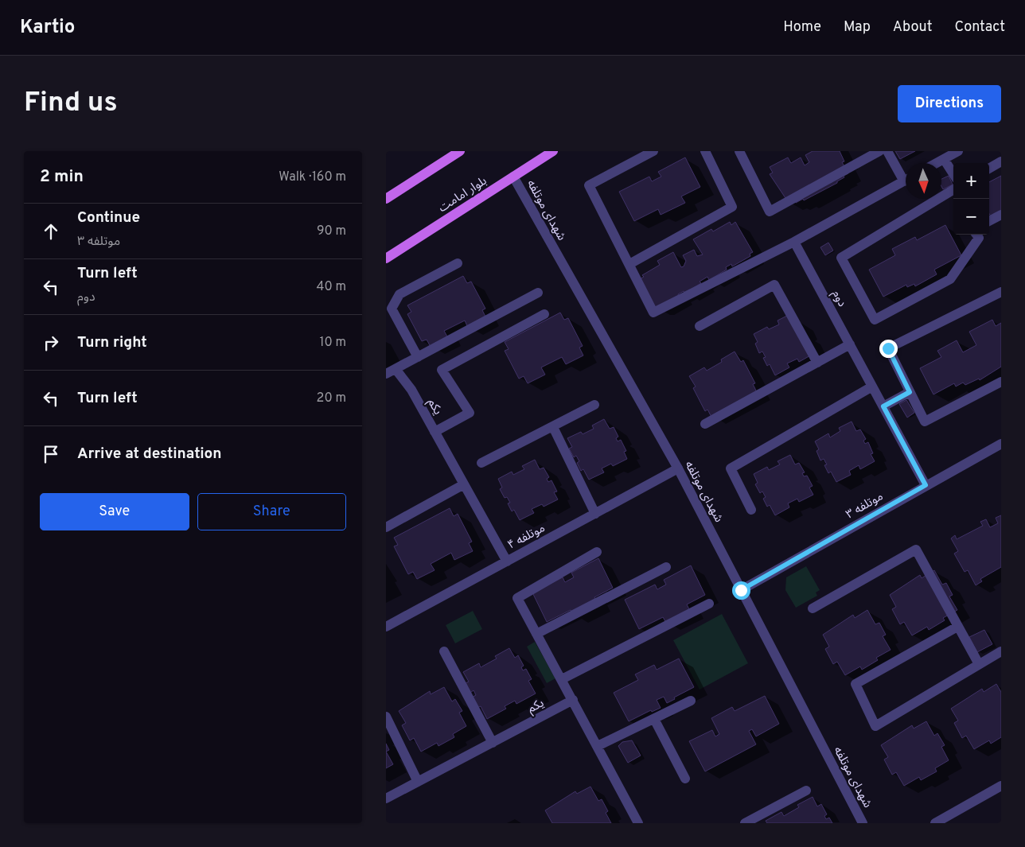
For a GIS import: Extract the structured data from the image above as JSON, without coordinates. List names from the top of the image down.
{
  "streets": {
    "main road": ["بلوار امامت"],
    "street": [
      "شهدای موتلفه",
      "دوم",
      "یکم",
      "موتلفه ۳",
      "موتلفه ۴"
    ]
  },
  "crossings": [
    ["بلوار امامت", "شهدای موتلفه"],
    ["شهدای موتلفه", "موتلفه ۳"],
    ["شهدای موتلفه", "موتلفه ۴"],
    ["دوم", "موتلفه ۳"],
    ["یکم", "موتلفه ۴"]
  ],
  "north": "bottom",
  "page": {
    "header": "Kartio",
    "nav": [
      "Home",
      "Map",
      "About",
      "Contact"
    ],
    "buttons": [
      "Directions",
      ["Save", "Share"]
    ],
    "title": "Find us",
    "heading": ["2 min", "Walk · 160 m"],
    "map_buttons": ["+", "−"],
    "list": [
      ["Continue", "موتلفه ۳", "90 m"],
      ["Turn left", "دوم", "40 m"],
      ["Turn right", "10 m"],
      ["Turn left", "20 m"],
      "Arrive at destination"
    ]
  }
}
